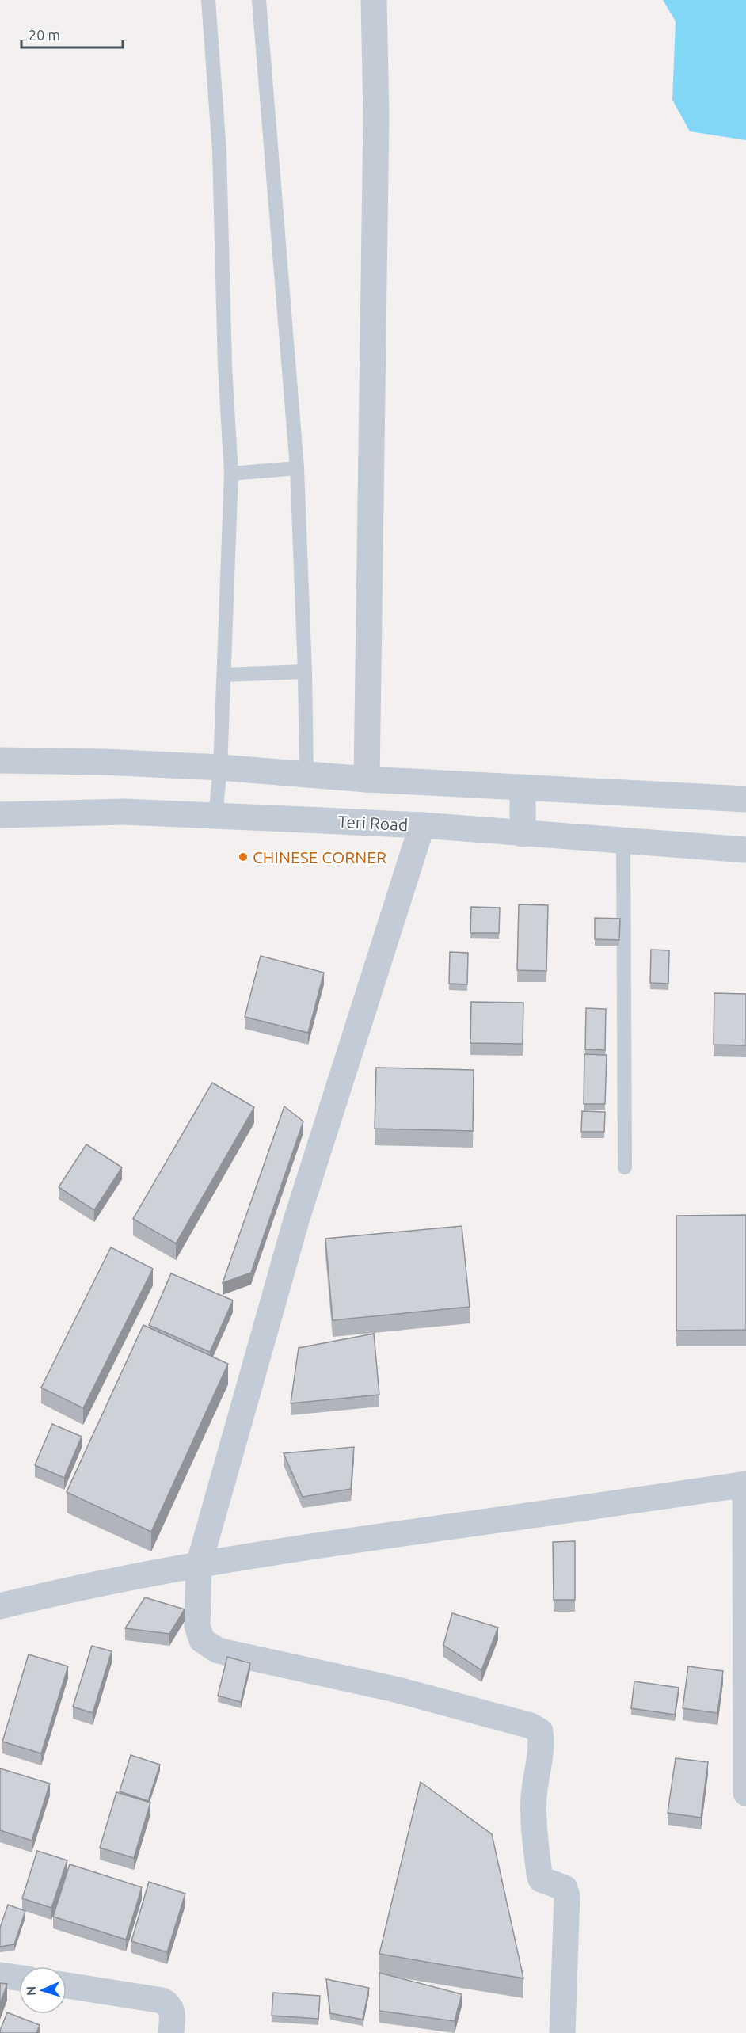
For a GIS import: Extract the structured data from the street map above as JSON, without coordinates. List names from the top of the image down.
{
  "streets": {
    "street": ["Teri Road"]
  },
  "places": ["CHINESE CORNER"],
  "scale_bar": "20 m",
  "north": "left"
}
